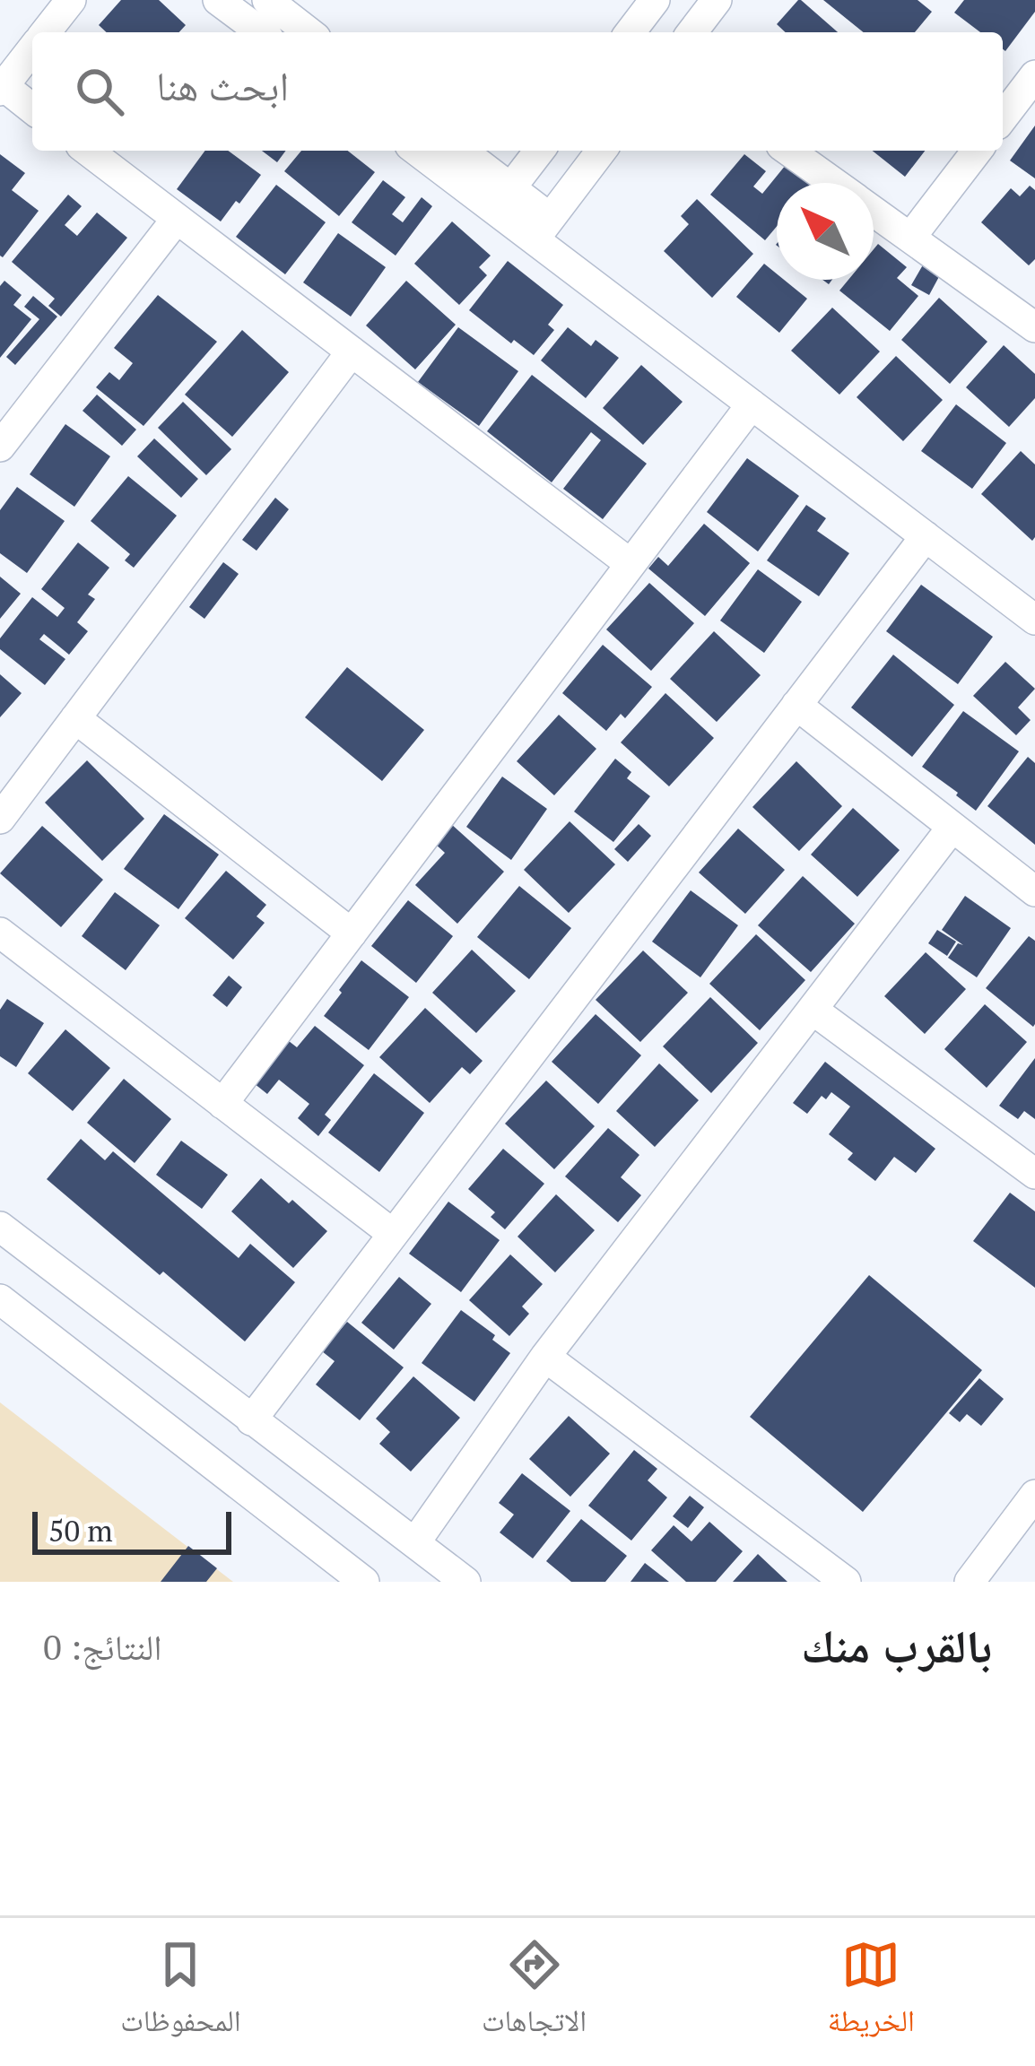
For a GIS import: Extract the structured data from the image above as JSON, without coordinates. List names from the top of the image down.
{
  "scale_bar": "50 m",
  "north": "top left",
  "page": {
    "search": "ابحث هنا",
    "scale": "50 m",
    "heading": ["بالقرب منك", "النتائج: 0"],
    "nav": ["الخريطة", "الاتجاهات", "المحفوظات"]
  }
}
